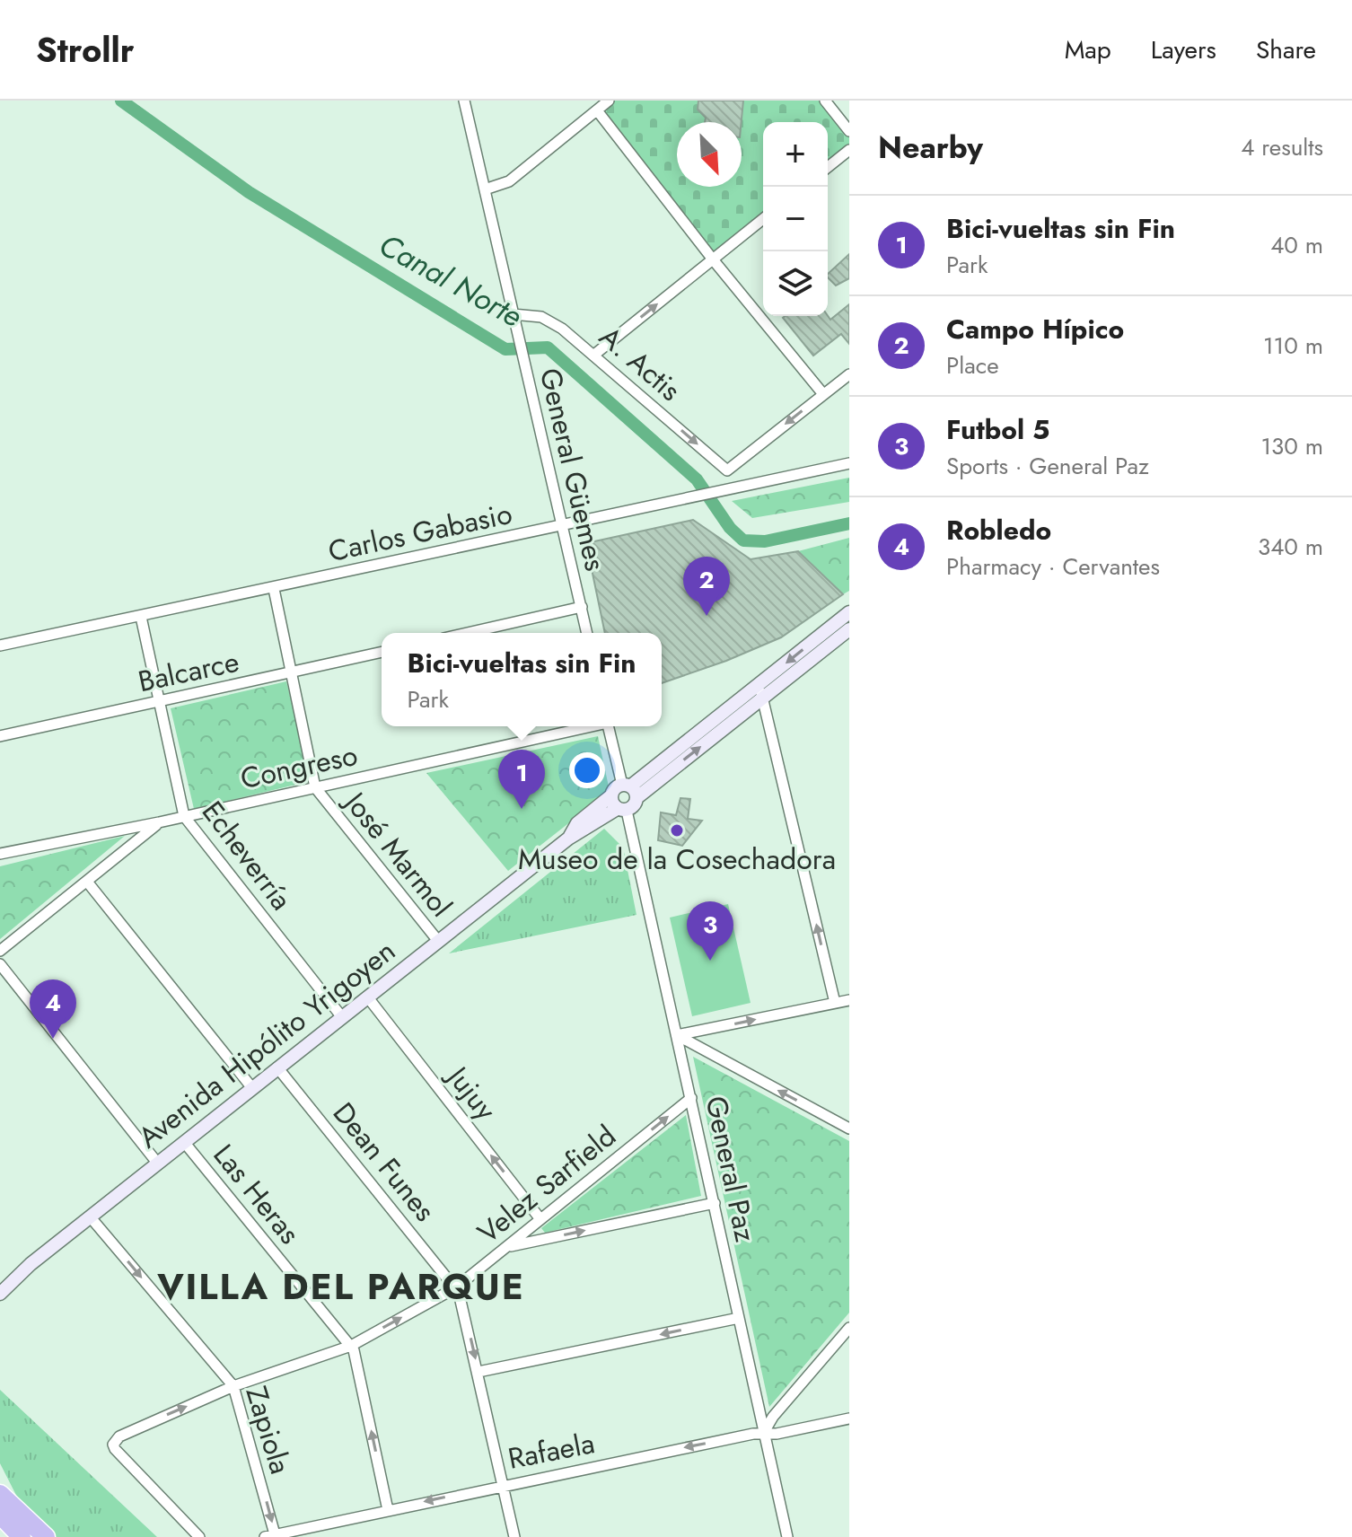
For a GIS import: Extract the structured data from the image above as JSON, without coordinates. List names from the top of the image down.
{
  "streets": {
    "street": [
      "A. Actis",
      "General Güemes",
      "Carlos Gabasio",
      "Balcarce",
      "Congreso",
      "José Marmol",
      "Echeverría",
      "Avenida Hipólito Yrigoyen",
      "Jujuy",
      "Dean Funes",
      "General Paz",
      "Velez Sarfield",
      "Las Heras",
      "Zapiola",
      "Rafaela"
    ]
  },
  "crossings": [
    ["A. Actis", "General Güemes"],
    ["General Güemes", "Carlos Gabasio"],
    ["Carlos Gabasio", "José Marmol"],
    ["Carlos Gabasio", "Echeverría"],
    ["Balcarce", "José Marmol"],
    ["Balcarce", "Echeverría"],
    ["Congreso", "José Marmol"],
    ["Congreso", "Echeverría"],
    ["José Marmol", "Avenida Hipólito Yrigoyen"],
    ["Echeverría", "Avenida Hipólito Yrigoyen"],
    ["Avenida Hipólito Yrigoyen", "Jujuy"],
    ["Avenida Hipólito Yrigoyen", "Dean Funes"],
    ["Avenida Hipólito Yrigoyen", "General Paz"],
    ["Avenida Hipólito Yrigoyen", "Las Heras"],
    ["Avenida Hipólito Yrigoyen", "Zapiola"],
    ["Jujuy", "Velez Sarfield"],
    ["Dean Funes", "Velez Sarfield"],
    ["Dean Funes", "Rafaela"],
    ["General Paz", "Velez Sarfield"],
    ["General Paz", "Rafaela"],
    ["Velez Sarfield", "Las Heras"],
    ["Velez Sarfield", "Zapiola"],
    ["Las Heras", "Rafaela"],
    ["Zapiola", "Rafaela"]
  ],
  "one_way": [
    "A. Actis",
    "Jujuy",
    "Las Heras",
    "Zapiola",
    "Rafaela"
  ],
  "districts": ["VILLA DEL PARQUE"],
  "water": ["Canal Norte"],
  "places": ["Museo de la Cosechadora"],
  "north": "bottom right",
  "page": {
    "header": "Strollr",
    "nav": ["Map", "Layers", "Share"],
    "heading": ["Nearby", "4 results"],
    "map_buttons": ["+", "−"],
    "list": [
      {
        "mark": "1",
        "name": "Bici-vueltas sin Fin",
        "note": "Park",
        "value": "40 m"
      },
      {
        "mark": "2",
        "name": "Campo Hípico",
        "note": "Place",
        "value": "110 m"
      },
      {
        "mark": "3",
        "name": "Futbol 5",
        "note": "Sports · General Paz",
        "value": "130 m"
      },
      {
        "mark": "4",
        "name": "Robledo",
        "note": "Pharmacy · Cervantes",
        "value": "340 m"
      }
    ],
    "pins": [
      "2",
      "1",
      "3",
      "4"
    ],
    "popup": ["Bici-vueltas sin Fin", "Park"]
  }
}
